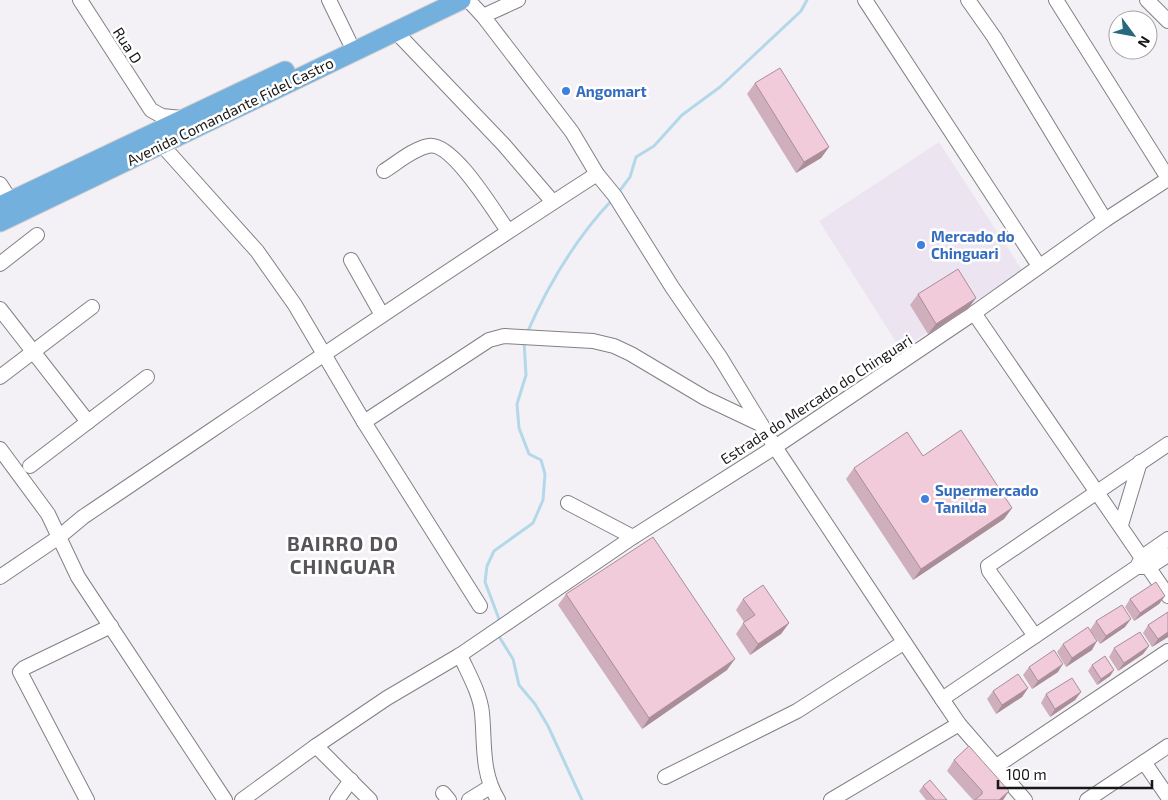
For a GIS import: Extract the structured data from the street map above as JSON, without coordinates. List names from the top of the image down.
{
  "streets": {
    "highway": ["Avenida Comandante Fidel Castro"],
    "street": ["Rua D", "Estrada do Mercado do Chinguari"]
  },
  "districts": ["BAIRRO DO CHINGUAR"],
  "places": ["Angomart", "Mercado do Chinguari", "Supermercado Tanilda"],
  "scale_bar": "100 m",
  "north": "bottom right"
}
